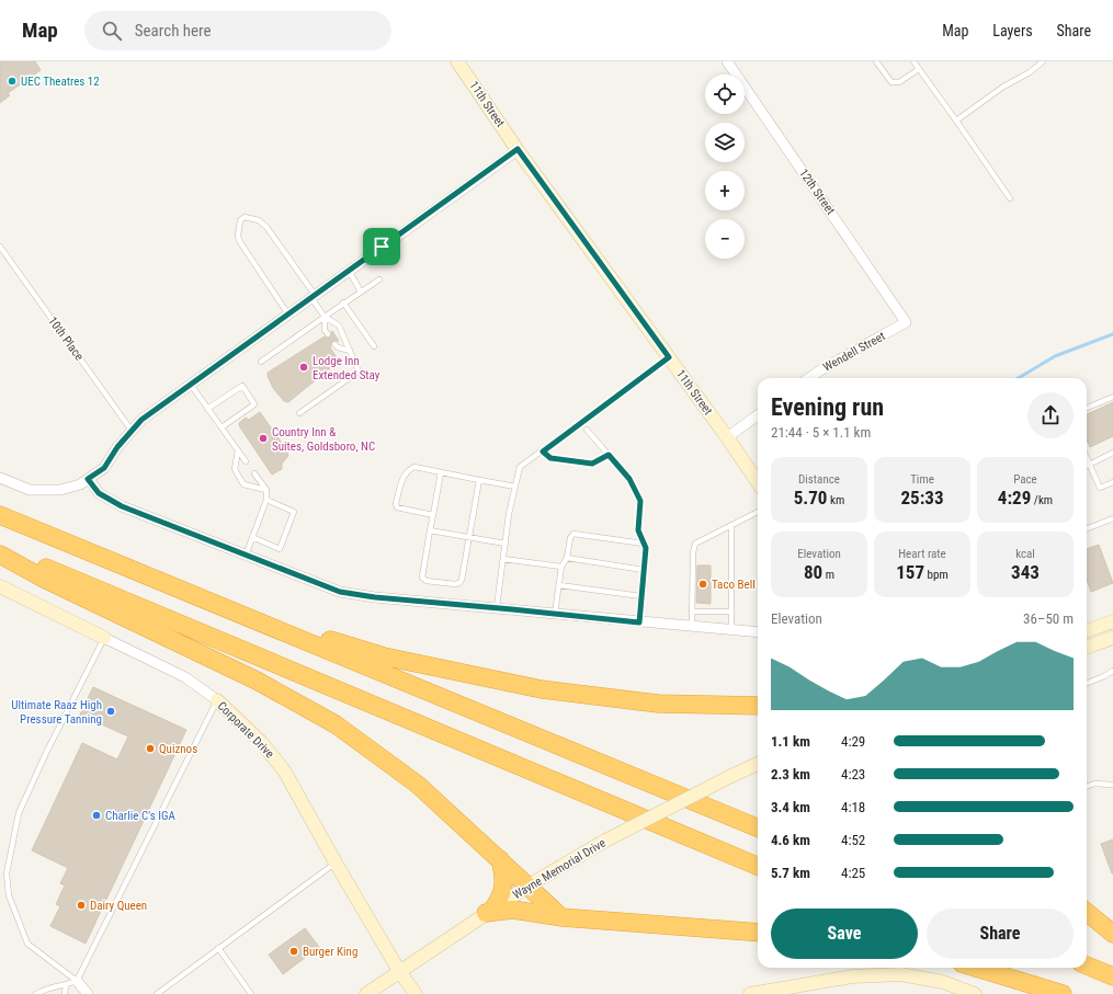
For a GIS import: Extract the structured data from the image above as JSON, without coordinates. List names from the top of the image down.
{
  "streets": {
    "street": [
      "11th Street",
      "12th Street",
      "Wendell Street",
      "Corporate Drive",
      "Wayne Memorial Drive"
    ],
    "lane": ["10th Place"]
  },
  "crossings": [
    ["12th Street", "Wendell Street"],
    ["Corporate Drive", "Wayne Memorial Drive"]
  ],
  "places": [
    "UEC Theatres 12",
    "Lodge Inn Extended Stay",
    "Country Inn & Suites, Goldsboro, NC",
    "Taco Bell",
    "Ultimate Raaz High Pressure Tanning",
    "Quiznos",
    "Charlie C's IGA",
    "Dairy Queen",
    "Burger King"
  ],
  "page": {
    "header": "Map",
    "search": "Search here",
    "nav": ["Map", "Layers", "Share"],
    "map_buttons": ["+", "−"],
    "heading": ["Evening run", "21:44 · 5 × 1.1 km"],
    "stats": [
      ["Distance", "5.70 km"],
      ["Time", "25:33"],
      ["Pace", "4:29 /km"],
      ["Elevation", "80 m"],
      ["Heart rate", "157 bpm"],
      ["kcal", "343"]
    ],
    "chart": ["Elevation", "36–50 m"],
    "list": [
      {
        "name": "1.1 km",
        "note": "4:29"
      },
      {
        "name": "2.3 km",
        "note": "4:23"
      },
      {
        "name": "3.4 km",
        "note": "4:18"
      },
      {
        "name": "4.6 km",
        "note": "4:52"
      },
      {
        "name": "5.7 km",
        "note": "4:25"
      }
    ],
    "buttons": ["Save", "Share"]
  }
}
